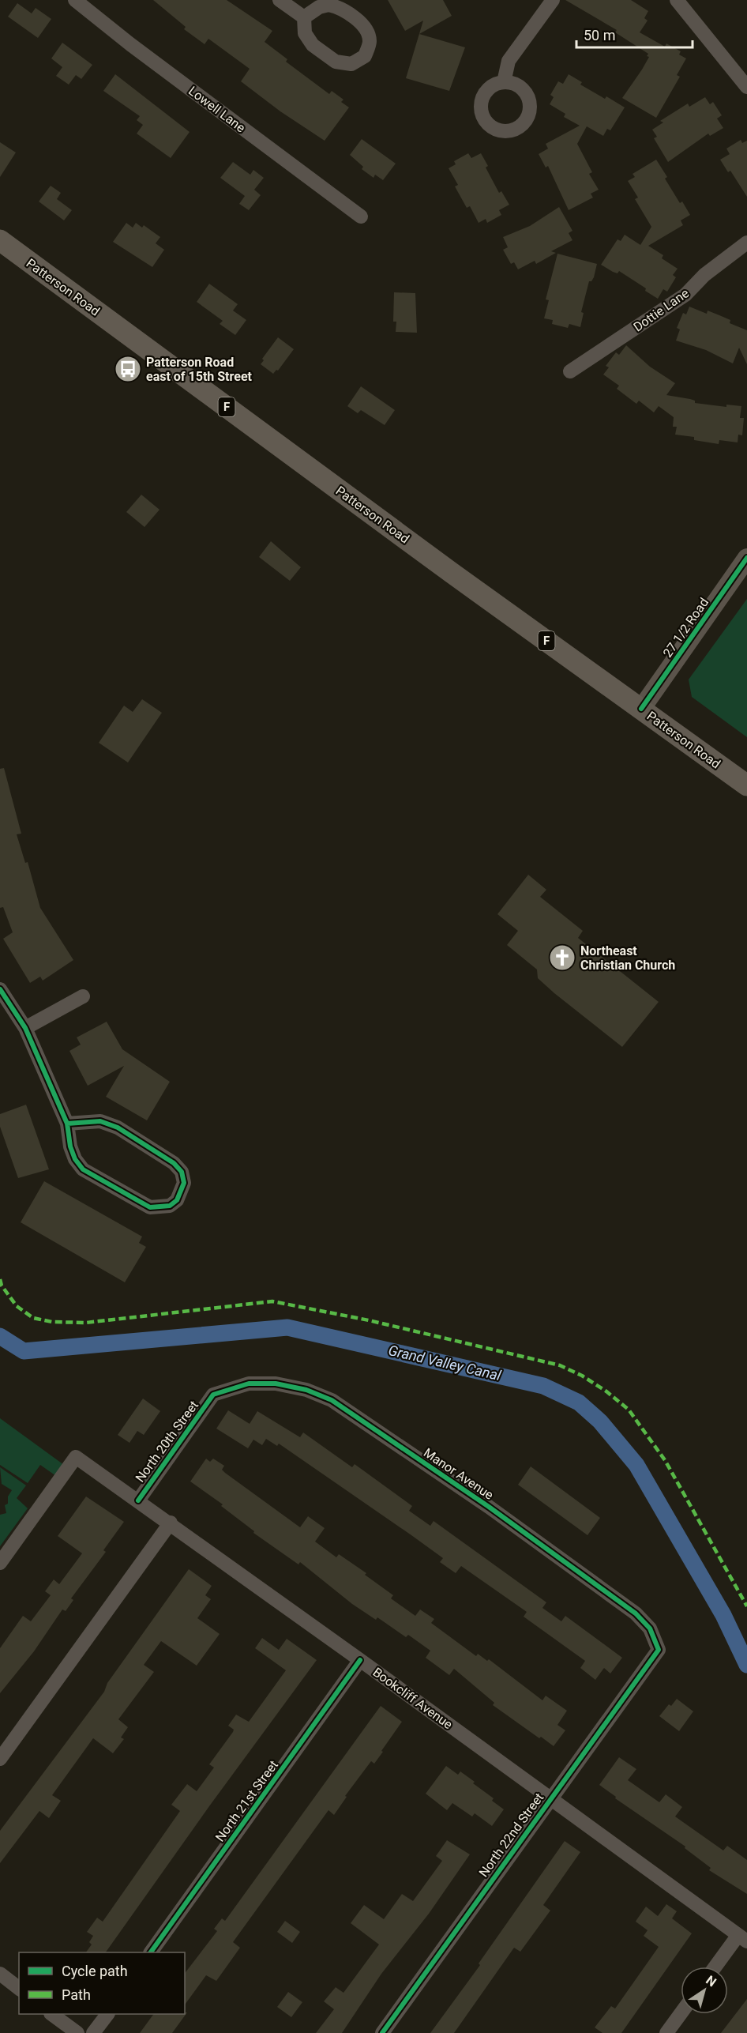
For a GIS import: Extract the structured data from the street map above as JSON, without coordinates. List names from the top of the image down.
{
  "streets": {
    "main road": ["Patterson Road", "F", "27 1/2 Road"],
    "street": [
      "Lowell Lane",
      "Dottie Lane",
      "North 20th Street",
      "Manor Avenue",
      "Bookcliff Avenue",
      "North 21st Street",
      "North 22nd Street"
    ]
  },
  "crossings": [
    ["Patterson Road", "27 1/2 Road"],
    ["North 20th Street", "Manor Avenue"],
    ["North 20th Street", "Bookcliff Avenue"],
    ["Manor Avenue", "North 22nd Street"],
    ["Bookcliff Avenue", "North 21st Street"],
    ["Bookcliff Avenue", "North 22nd Street"]
  ],
  "water": ["Grand Valley Canal"],
  "places": {
    "bus stop": ["Patterson Road east of 15th Street"],
    "church": ["Northeast Christian Church"]
  },
  "legend": ["Cycle path", "Path"],
  "scale_bar": "50 m",
  "north": "top right"
}
